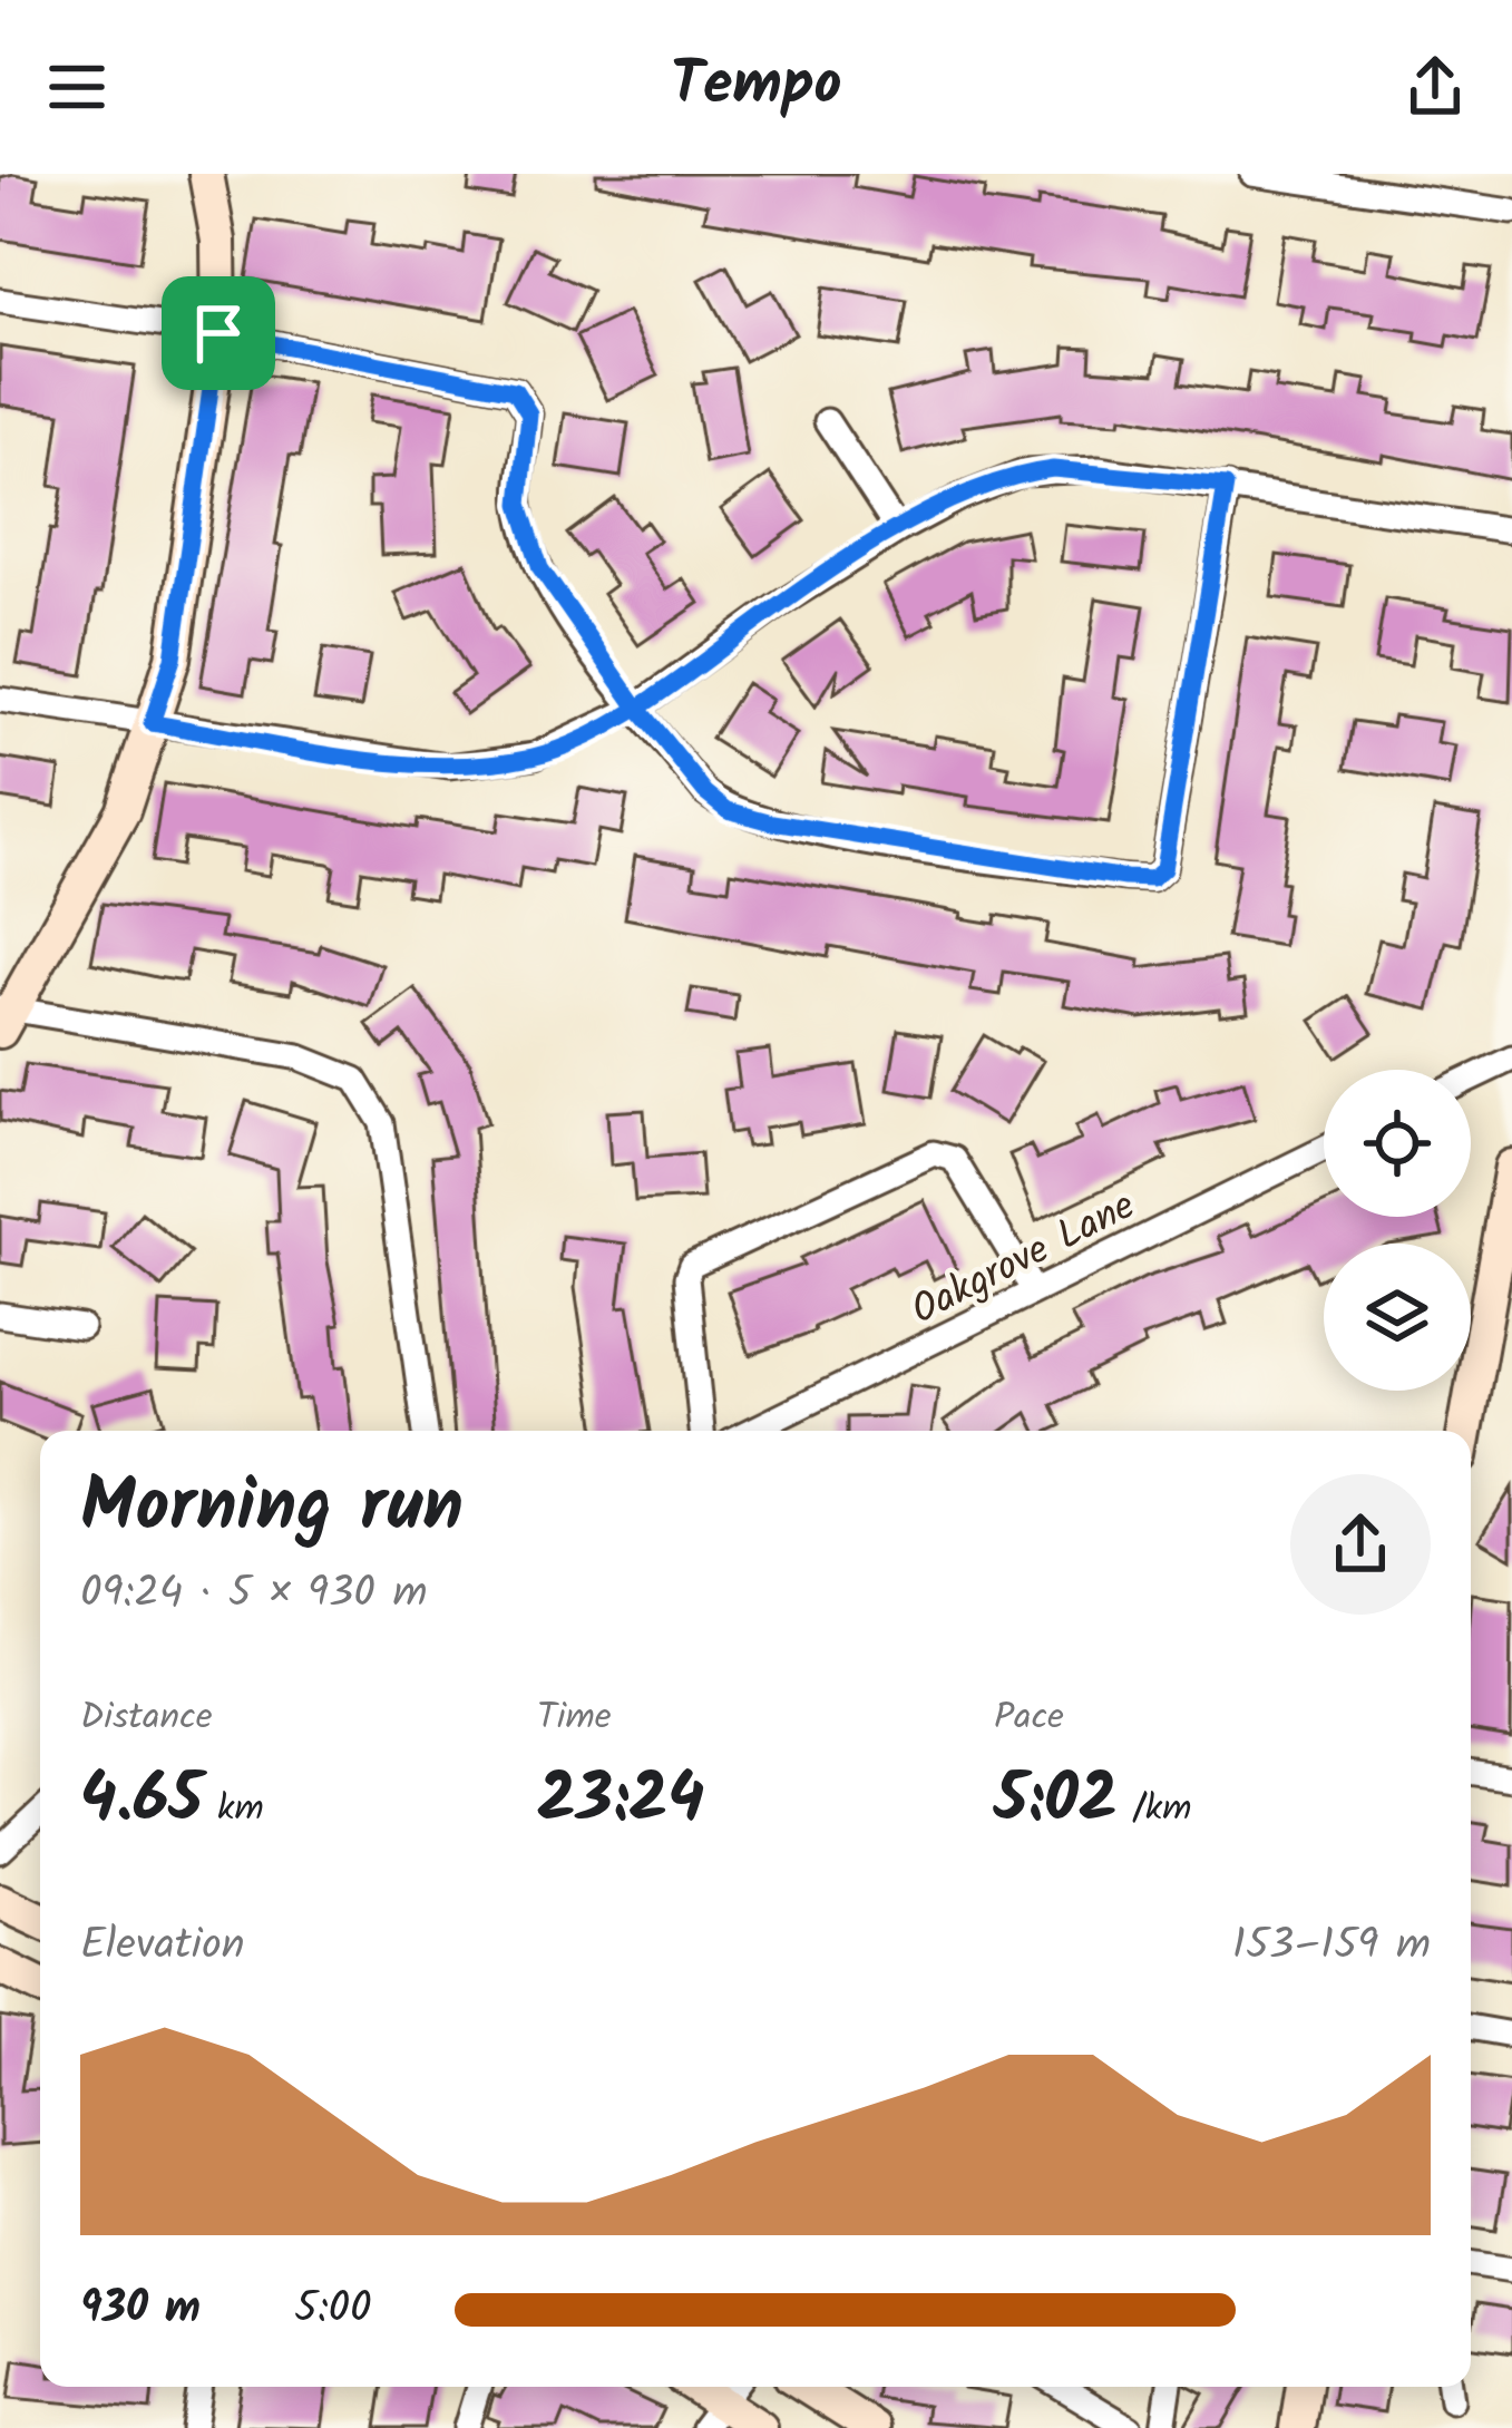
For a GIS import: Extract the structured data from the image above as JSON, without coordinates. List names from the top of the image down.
{
  "streets": {
    "street": ["Oakgrove Lane"]
  },
  "page": {
    "header": "Tempo",
    "heading": ["Morning run", "09:24 · 5 × 930 m"],
    "stats": [
      ["Distance", "4.65 km"],
      ["Time", "23:24"],
      ["Pace", "5:02 /km"]
    ],
    "chart": ["Elevation", "153–159 m"],
    "list": [
      {
        "name": "930 m",
        "note": "5:00"
      }
    ]
  }
}
